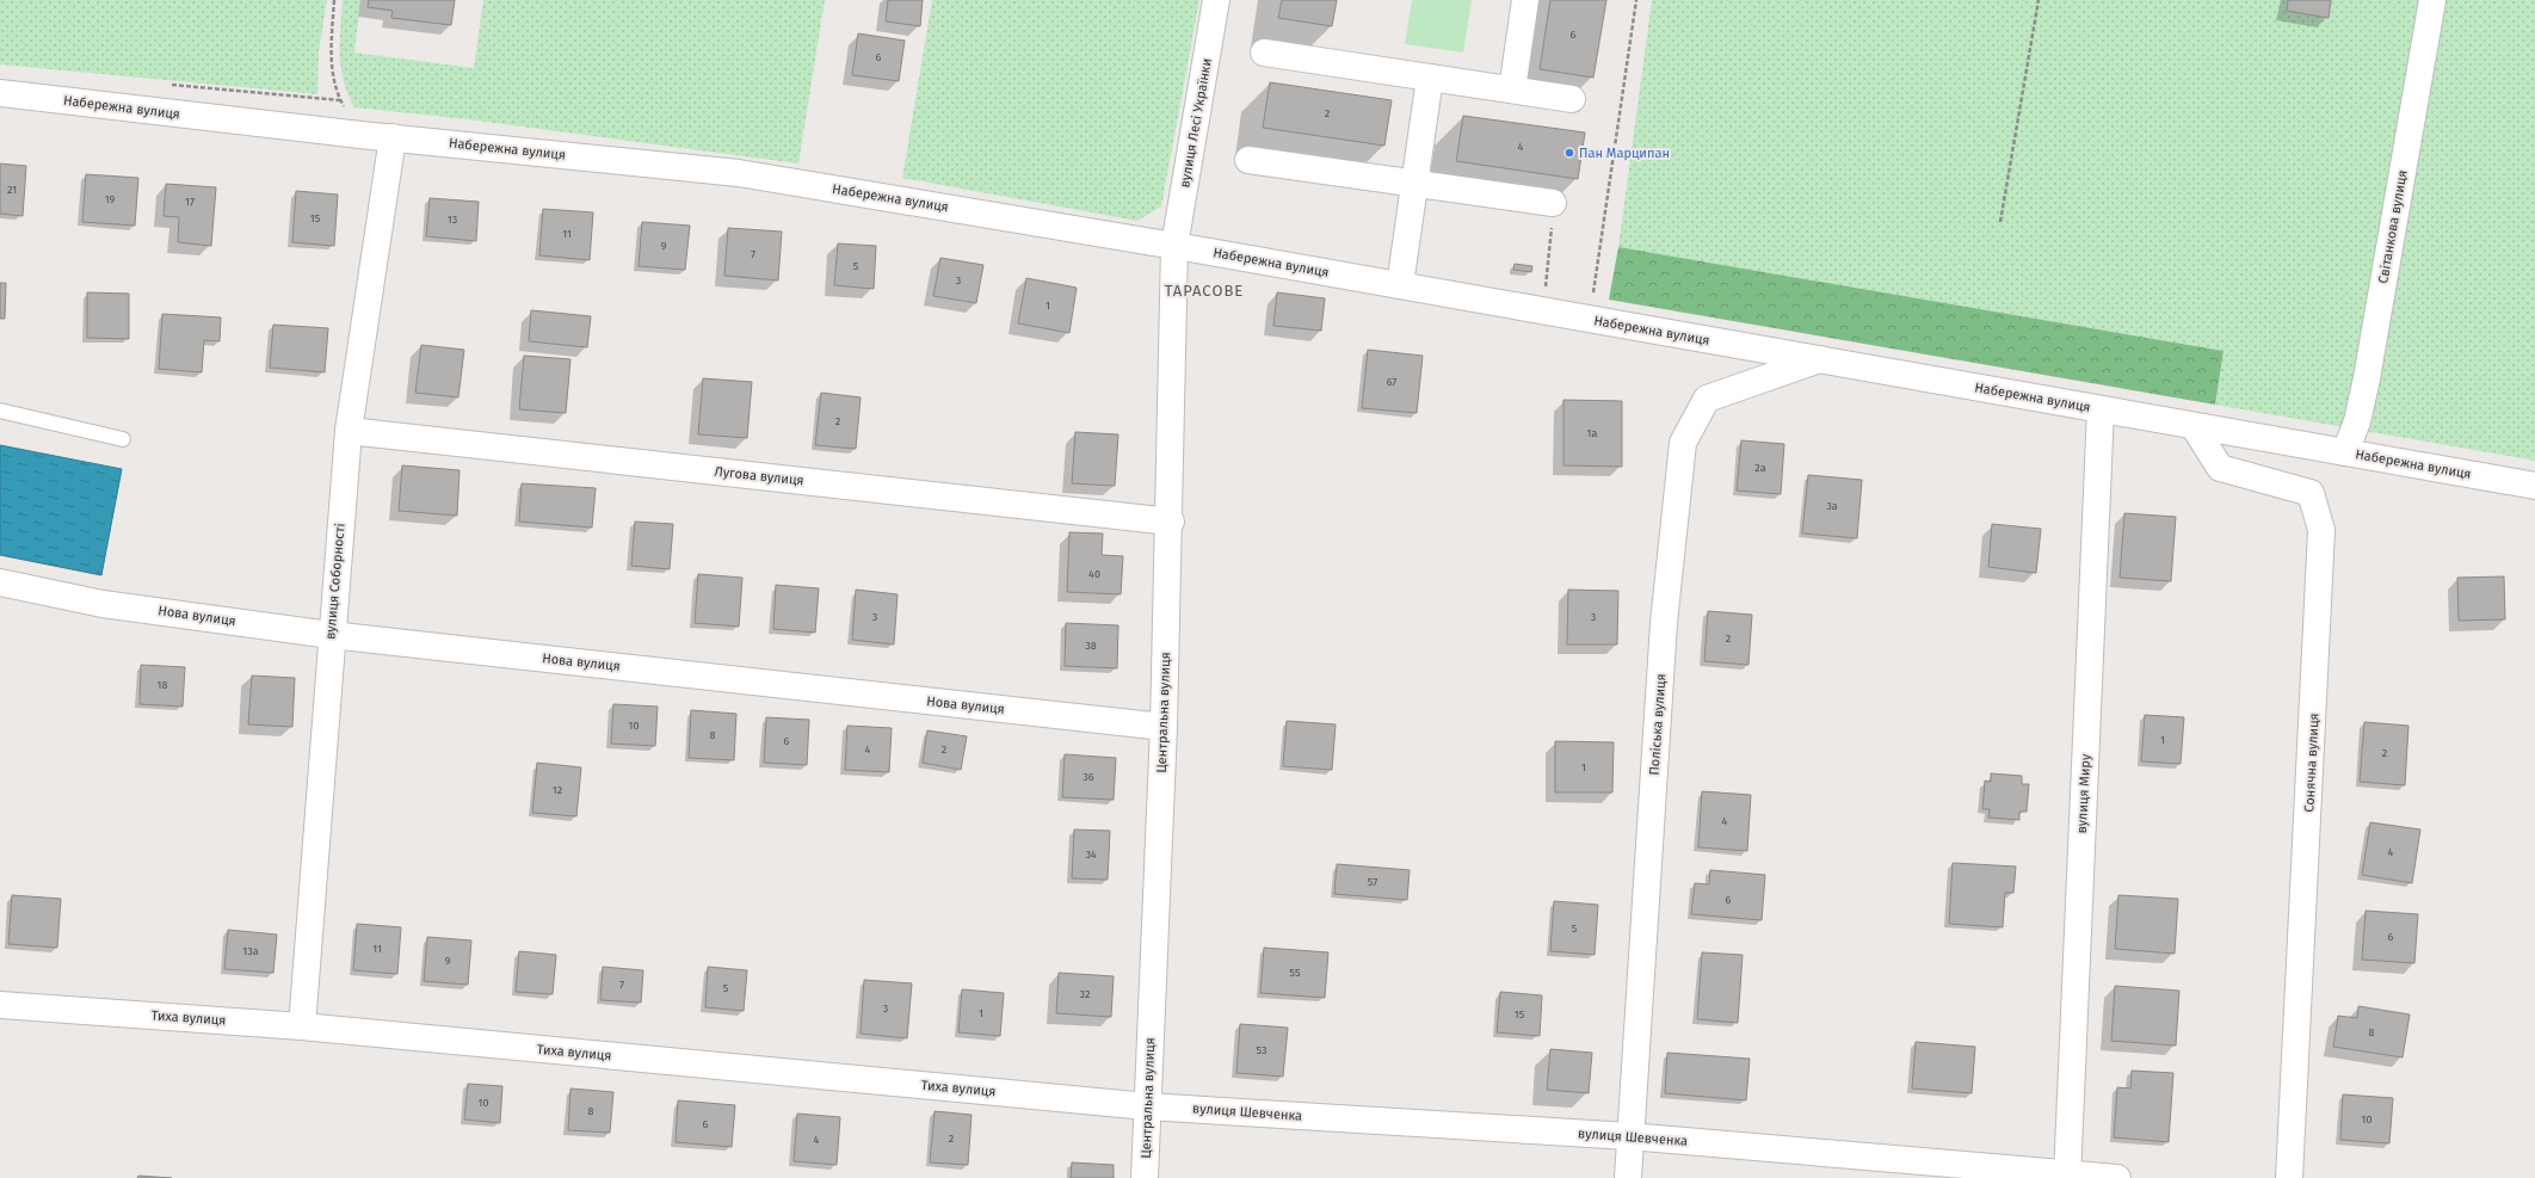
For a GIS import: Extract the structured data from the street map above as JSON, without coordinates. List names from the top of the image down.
{
  "streets": {
    "street": [
      "Набережна вулиця",
      "вулиця Лесі Українки",
      "Світанкова вулиця",
      "Лугова вулиця",
      "вулиця Соборності",
      "Нова вулиця",
      "Центральна вулиця",
      "Поліська вулиця",
      "Сонячна вулиця",
      "вулиця Миру",
      "Тиха вулиця",
      "вулиця Шевченка"
    ]
  },
  "crossings": [
    ["Набережна вулиця", "вулиця Лесі Українки"],
    ["Набережна вулиця", "Світанкова вулиця"],
    ["Набережна вулиця", "вулиця Соборності"],
    ["Набережна вулиця", "Центральна вулиця"],
    ["Набережна вулиця", "Поліська вулиця"],
    ["Набережна вулиця", "Сонячна вулиця"],
    ["Набережна вулиця", "вулиця Миру"],
    ["вулиця Лесі Українки", "Центральна вулиця"],
    ["Лугова вулиця", "вулиця Соборності"],
    ["Лугова вулиця", "Центральна вулиця"],
    ["вулиця Соборності", "Нова вулиця"],
    ["вулиця Соборності", "Тиха вулиця"],
    ["Нова вулиця", "Центральна вулиця"],
    ["Центральна вулиця", "Тиха вулиця"],
    ["Центральна вулиця", "вулиця Шевченка"],
    ["Поліська вулиця", "вулиця Шевченка"],
    ["вулиця Миру", "вулиця Шевченка"],
    ["Тиха вулиця", "вулиця Шевченка"]
  ],
  "districts": ["ТАРАСОВЕ"],
  "places": ["Пан Марципан"],
  "house_numbers": [
    "6",
    "6",
    "2",
    "4",
    "21",
    "19",
    "17",
    "15",
    "13",
    "11",
    "9",
    "7",
    "5",
    "3",
    "1",
    "67",
    "2",
    "1а",
    "2а",
    "3а",
    "40",
    "3",
    "3",
    "2",
    "38",
    "18",
    "10",
    "8",
    "1",
    "6",
    "4",
    "2",
    "2",
    "1",
    "36",
    "12",
    "4",
    "4",
    "34",
    "57",
    "6",
    "5",
    "6",
    "11",
    "13а",
    "9",
    "55",
    "7",
    "5",
    "32",
    "3",
    "1",
    "15",
    "8",
    "53",
    "10",
    "8",
    "10",
    "6",
    "2",
    "4"
  ]
}
